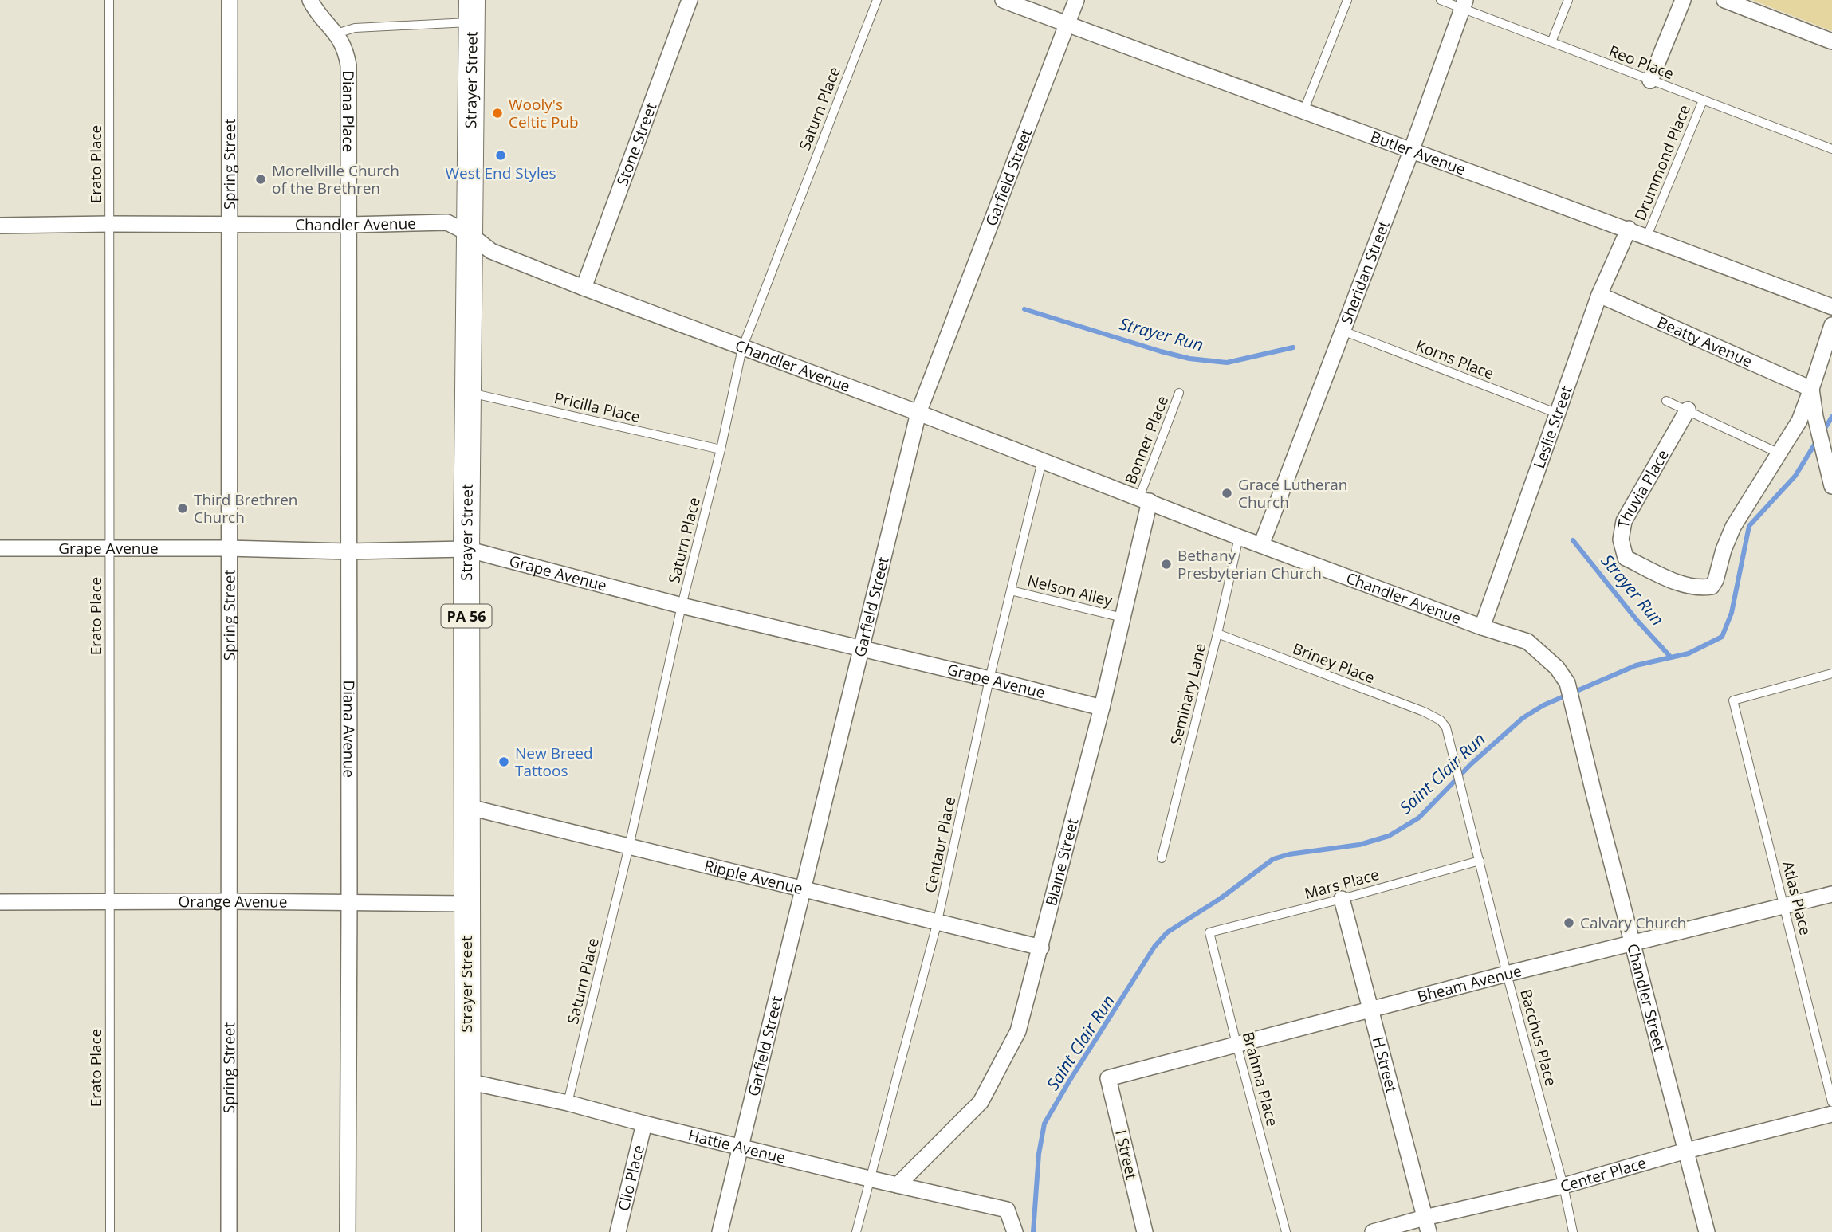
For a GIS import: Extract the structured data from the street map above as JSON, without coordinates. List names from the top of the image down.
{
  "streets": {
    "highway": ["Strayer Street", "PA 56"],
    "street": [
      "Diana Place",
      "Stone Street",
      "Butler Avenue",
      "Spring Street",
      "Garfield Street",
      "Chandler Avenue",
      "Sheridan Street",
      "Beatty Avenue",
      "Leslie Street",
      "Thuvia Place",
      "Grape Avenue",
      "Diana Avenue",
      "Blaine Street",
      "Ripple Avenue",
      "Orange Avenue",
      "Bheam Avenue",
      "Chandler Street",
      "H Street",
      "Hattie Avenue",
      "I Street",
      "Center Place",
      "Clio Place"
    ],
    "lane": [
      "Reo Place",
      "Saturn Place",
      "Drummond Place",
      "Erato Place",
      "Korns Place",
      "Pricilla Place",
      "Bonner Place",
      "Nelson Alley",
      "Briney Place",
      "Seminary Lane",
      "Centaur Place",
      "Mars Place",
      "Atlas Place",
      "Bacchus Place",
      "Brahma Place"
    ]
  },
  "crossings": [
    ["Reo Place", "Drummond Place"],
    ["Reo Place", "Sheridan Street"],
    ["Strayer Street", "Chandler Avenue"],
    ["Strayer Street", "Pricilla Place"],
    ["Strayer Street", "Grape Avenue"],
    ["Strayer Street", "Ripple Avenue"],
    ["Strayer Street", "Orange Avenue"],
    ["Strayer Street", "Hattie Avenue"],
    ["Saturn Place", "Chandler Avenue"],
    ["Saturn Place", "Pricilla Place"],
    ["Saturn Place", "Grape Avenue"],
    ["Saturn Place", "Ripple Avenue"],
    ["Saturn Place", "Hattie Avenue"],
    ["Diana Place", "Chandler Avenue"],
    ["Diana Place", "Diana Avenue"],
    ["Stone Street", "Chandler Avenue"],
    ["Butler Avenue", "Drummond Place"],
    ["Butler Avenue", "Garfield Street"],
    ["Butler Avenue", "Sheridan Street"],
    ["Butler Avenue", "Leslie Street"],
    ["Erato Place", "Chandler Avenue"],
    ["Erato Place", "Grape Avenue"],
    ["Erato Place", "Orange Avenue"],
    ["Spring Street", "Chandler Avenue"],
    ["Spring Street", "Grape Avenue"],
    ["Spring Street", "Orange Avenue"],
    ["Garfield Street", "Chandler Avenue"],
    ["Garfield Street", "Grape Avenue"],
    ["Garfield Street", "Ripple Avenue"],
    ["Garfield Street", "Hattie Avenue"],
    ["Chandler Avenue", "Sheridan Street"],
    ["Chandler Avenue", "Leslie Street"],
    ["Chandler Avenue", "Bonner Place"],
    ["Chandler Avenue", "Seminary Lane"],
    ["Chandler Avenue", "Diana Avenue"],
    ["Chandler Avenue", "Centaur Place"],
    ["Chandler Avenue", "Blaine Street"],
    ["Chandler Avenue", "Chandler Street"],
    ["Sheridan Street", "Korns Place"],
    ["Beatty Avenue", "Leslie Street"],
    ["Korns Place", "Leslie Street"],
    ["Bonner Place", "Blaine Street"],
    ["Grape Avenue", "Diana Avenue"],
    ["Grape Avenue", "Centaur Place"],
    ["Grape Avenue", "Blaine Street"],
    ["Nelson Alley", "Centaur Place"],
    ["Nelson Alley", "Blaine Street"],
    ["Briney Place", "Seminary Lane"],
    ["Briney Place", "Bacchus Place"],
    ["Diana Avenue", "Orange Avenue"],
    ["Centaur Place", "Ripple Avenue"],
    ["Centaur Place", "Hattie Avenue"],
    ["Blaine Street", "Ripple Avenue"],
    ["Blaine Street", "Hattie Avenue"],
    ["Mars Place", "Bacchus Place"],
    ["Mars Place", "H Street"],
    ["Mars Place", "Brahma Place"],
    ["Atlas Place", "Bheam Avenue"],
    ["Bheam Avenue", "Chandler Street"],
    ["Bheam Avenue", "Bacchus Place"],
    ["Bheam Avenue", "H Street"],
    ["Bheam Avenue", "Brahma Place"],
    ["Bheam Avenue", "I Street"],
    ["Chandler Street", "Center Place"],
    ["Bacchus Place", "Center Place"],
    ["H Street", "Center Place"],
    ["Hattie Avenue", "Clio Place"]
  ],
  "water": ["Strayer Run", "Saint Clair Run"],
  "places": [
    "Wooly's Celtic Pub",
    "West End Styles",
    "Morellville Church of the Brethren",
    "Grace Lutheran Church",
    "Third Brethren Church",
    "Bethany Presbyterian Church",
    "New Breed Tattoos",
    "Calvary Church"
  ]
}
